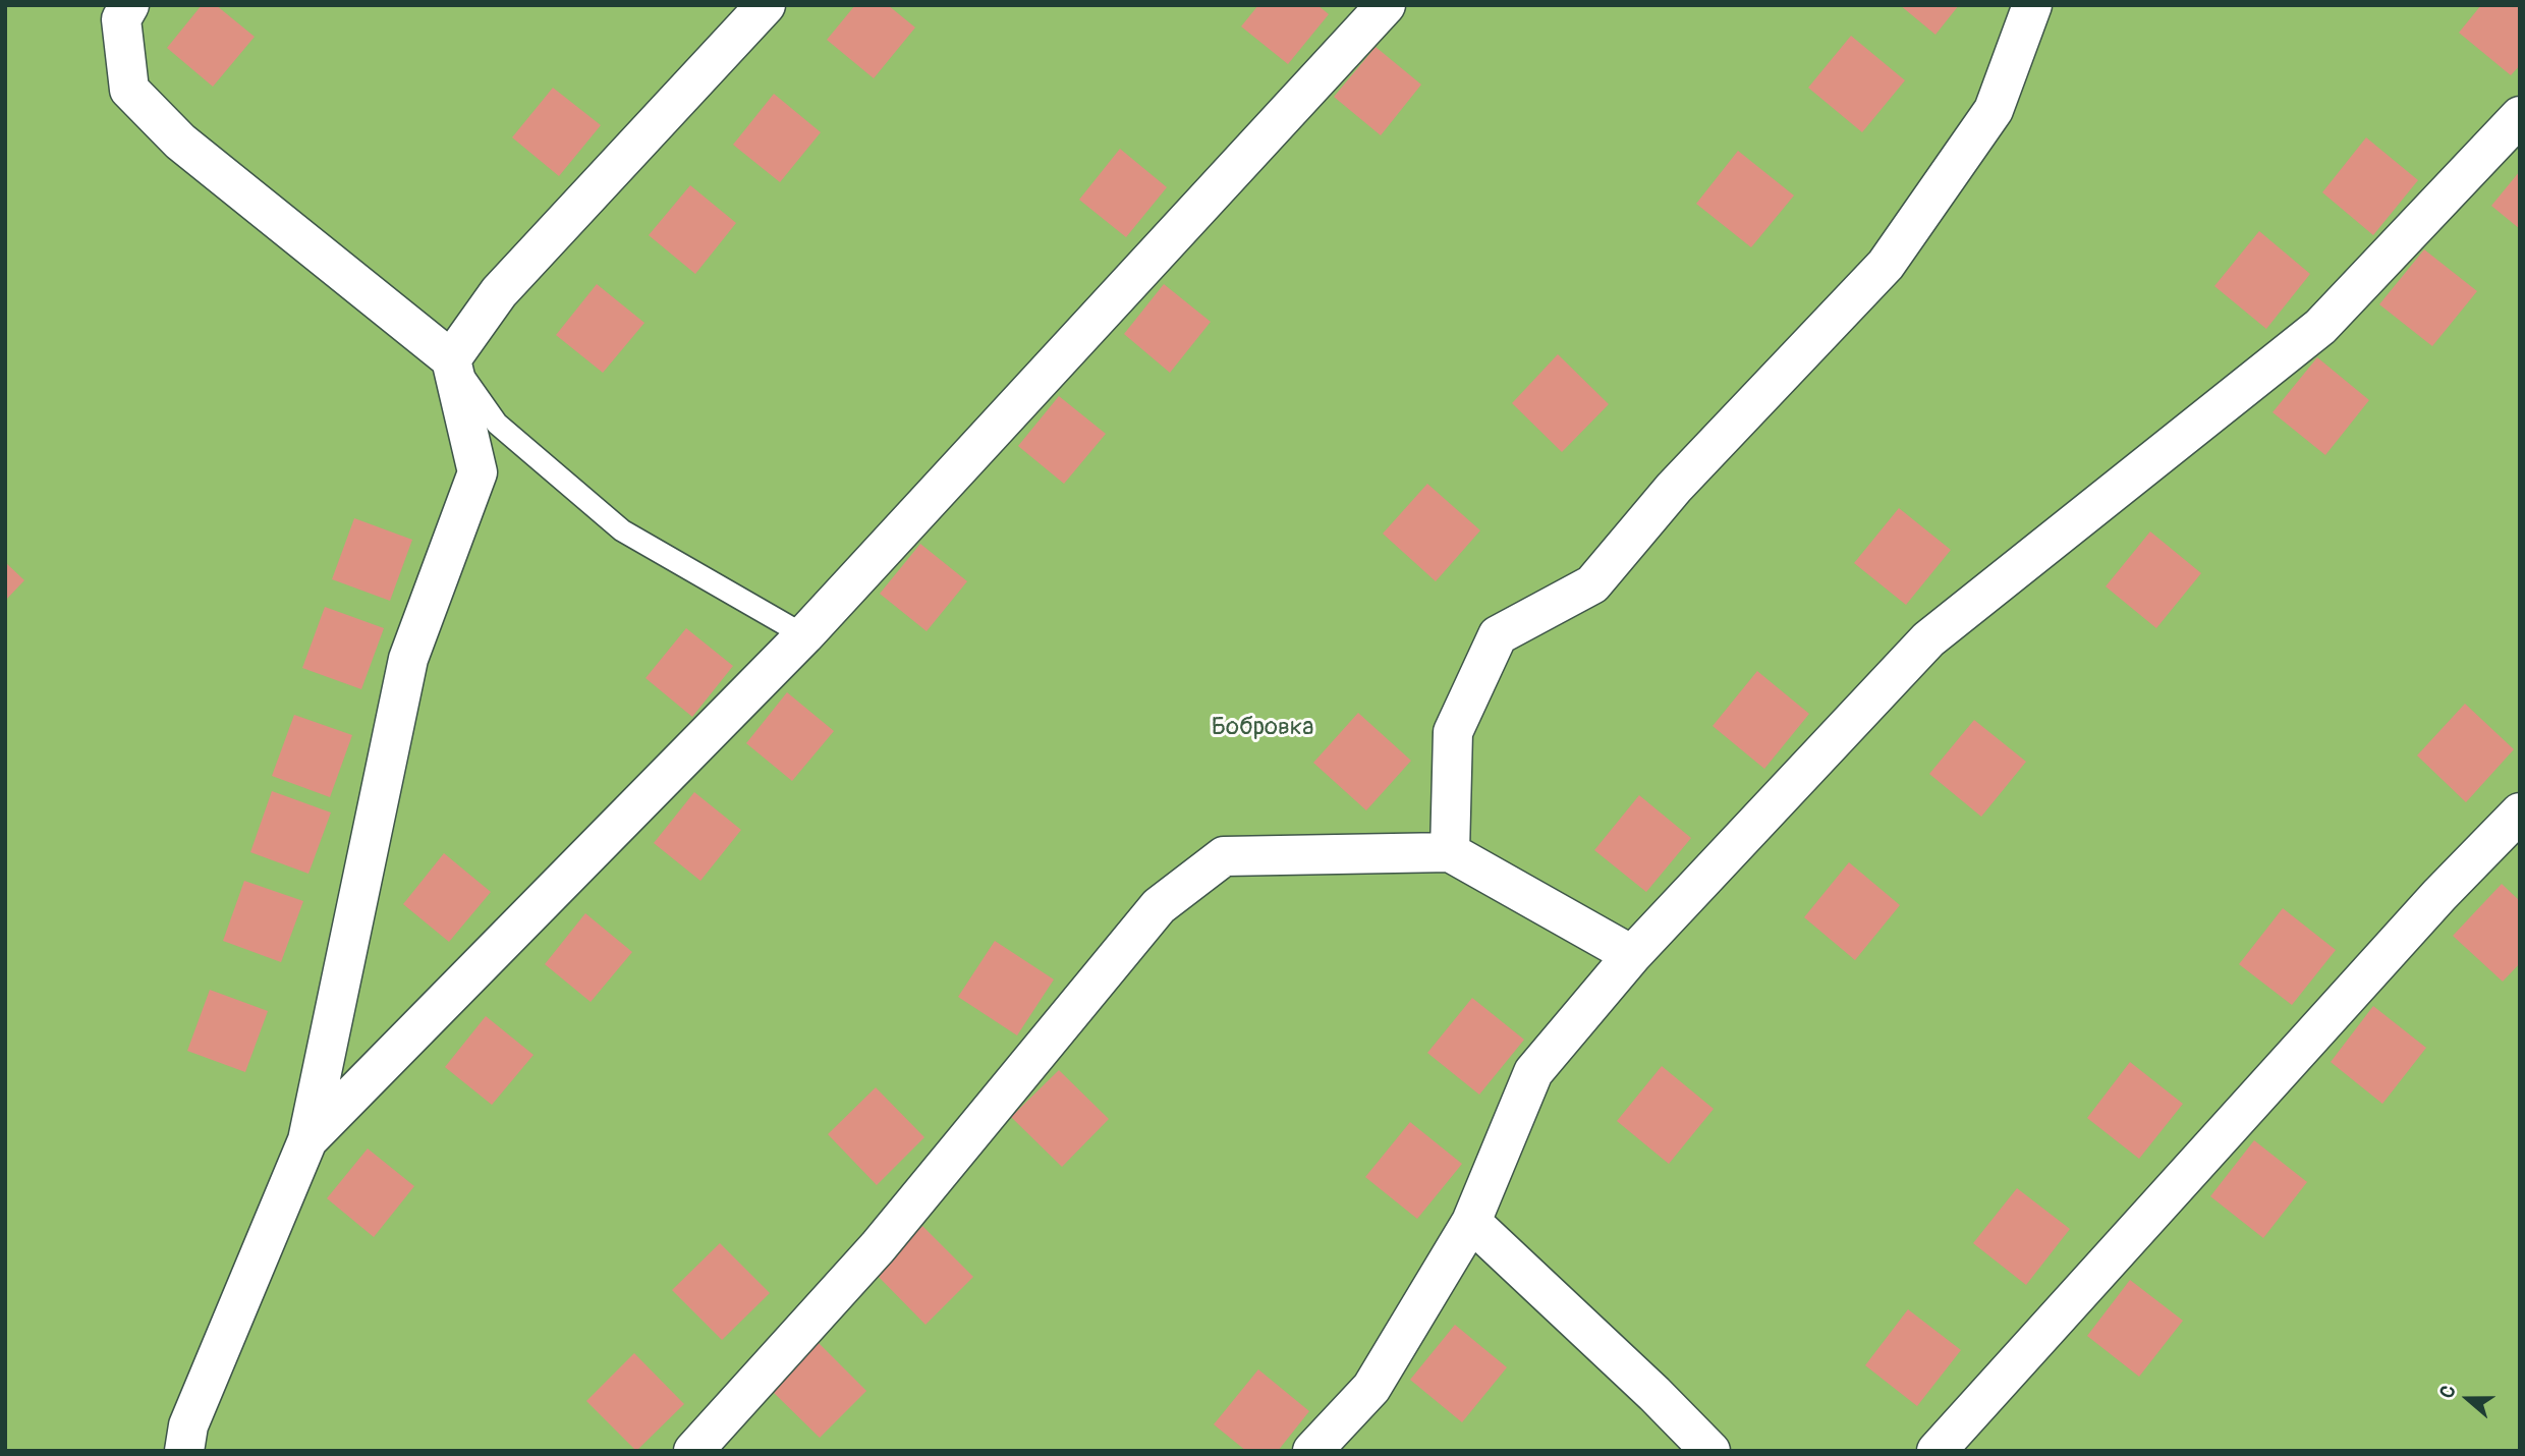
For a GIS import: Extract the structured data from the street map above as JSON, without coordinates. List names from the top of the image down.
{
  "parks": ["Бобровка"],
  "north": "left"
}
